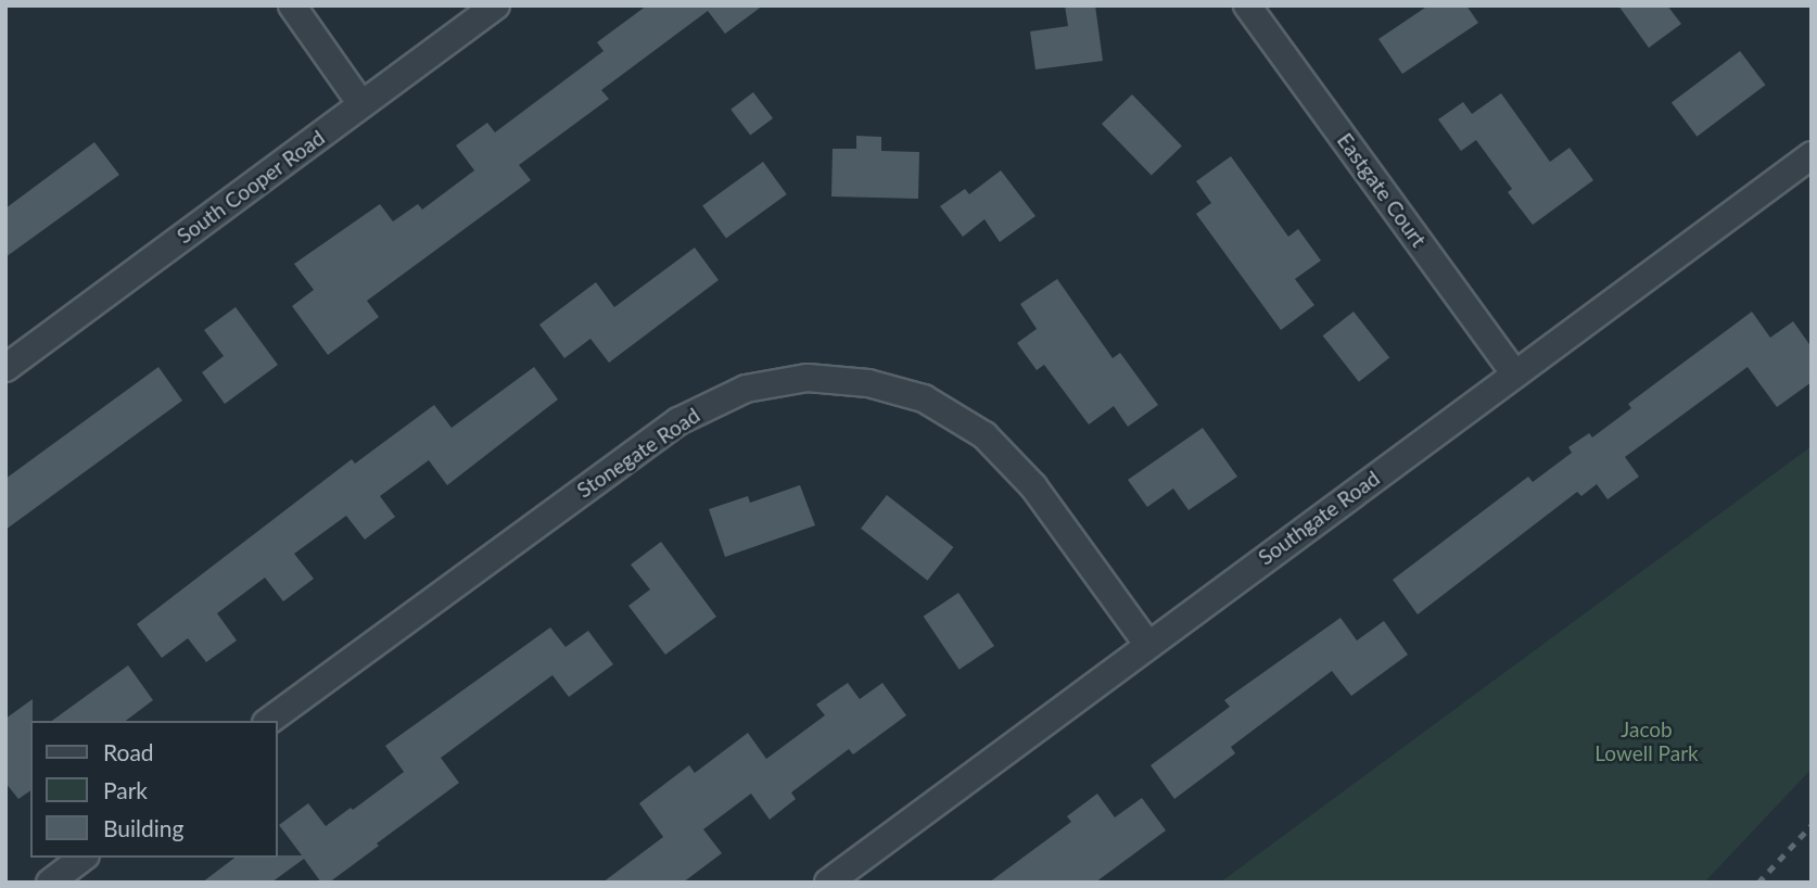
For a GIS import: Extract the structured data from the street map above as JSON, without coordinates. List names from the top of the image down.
{
  "streets": {
    "street": [
      "South Cooper Road",
      "Eastgate Court",
      "Stonegate Road",
      "Southgate Road"
    ]
  },
  "crossings": [
    ["Eastgate Court", "Southgate Road"],
    ["Stonegate Road", "Southgate Road"]
  ],
  "parks": ["Jacob Lowell Park"],
  "legend": ["Road", "Park", "Building"]
}
